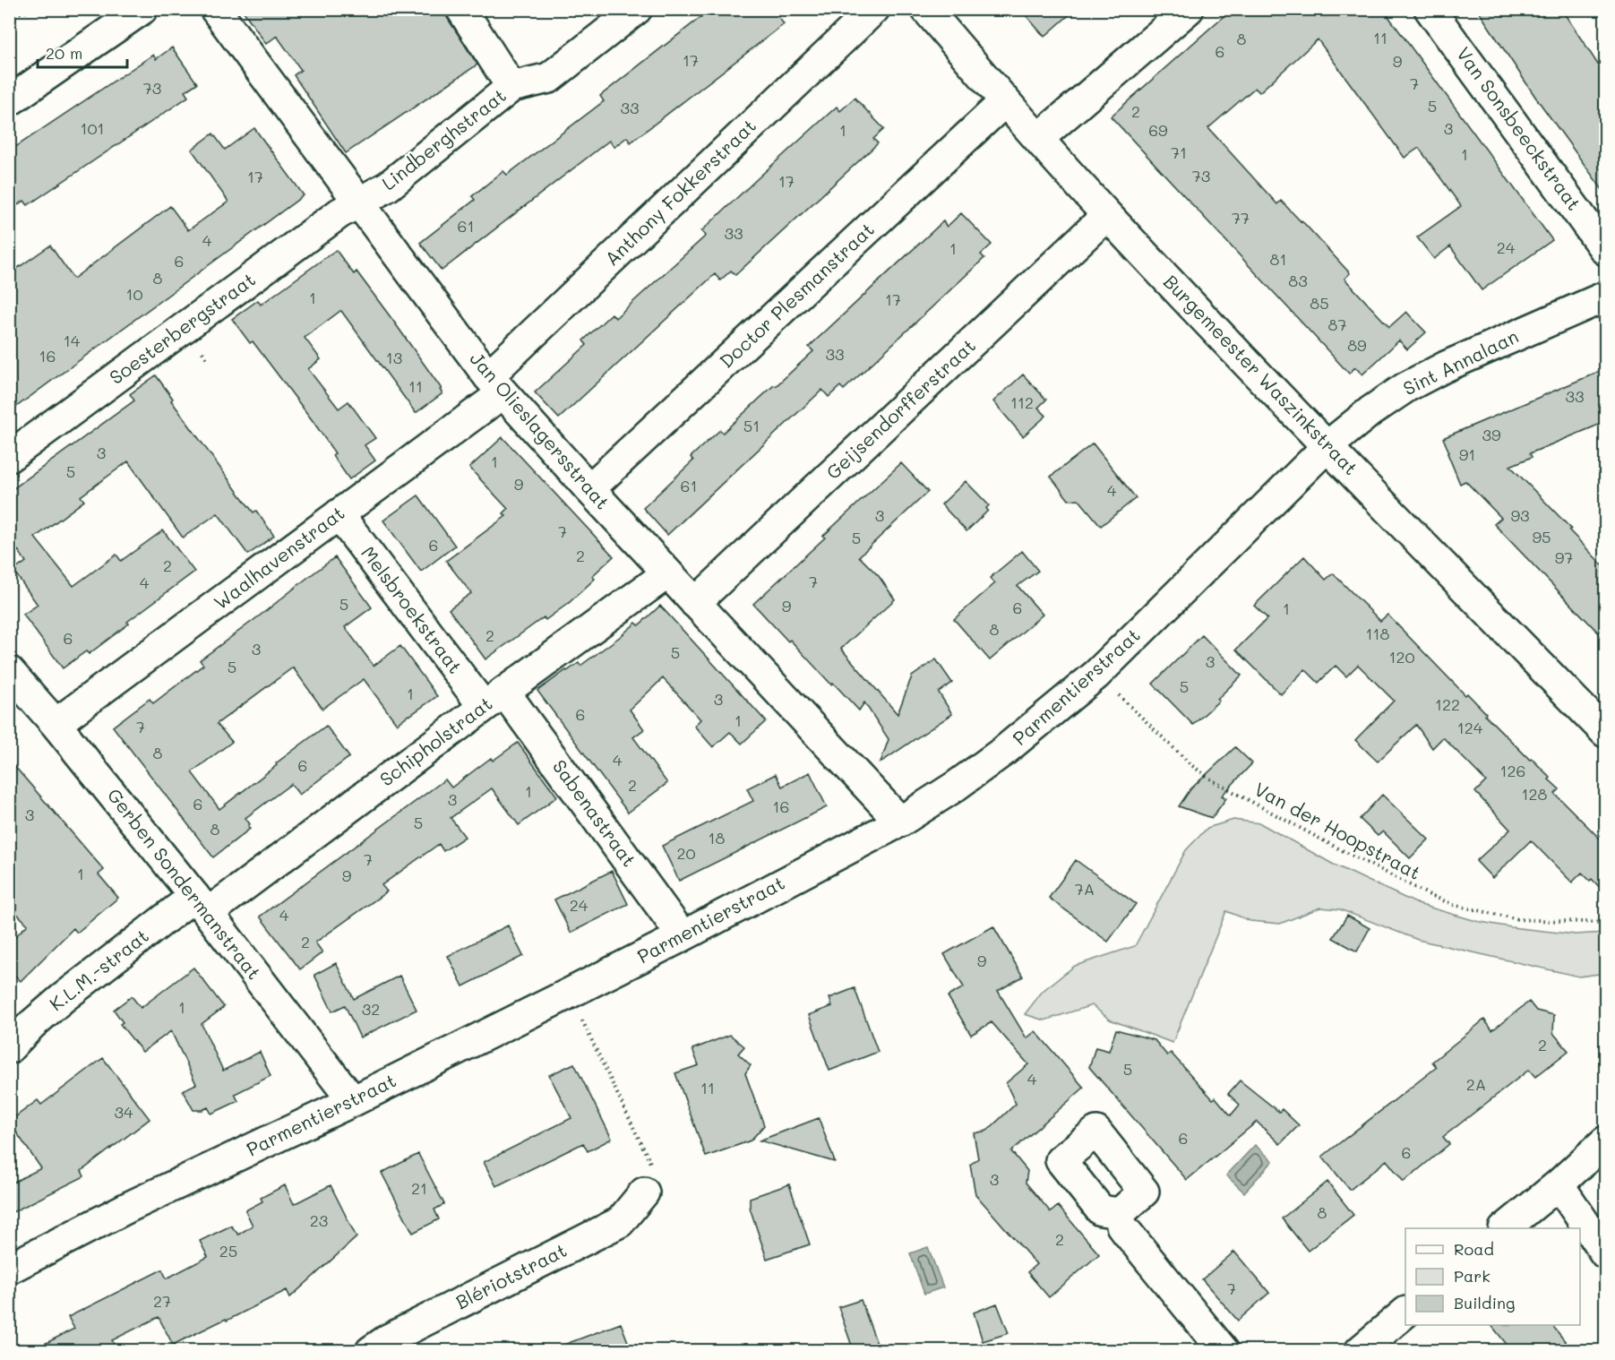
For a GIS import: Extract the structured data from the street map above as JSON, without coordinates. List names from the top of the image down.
{
  "streets": {
    "street": [
      "Van Sonsbeeckstraat",
      "Lindberghstraat",
      "Anthony Fokkerstraat",
      "Doctor Plesmanstraat",
      "Soesterbergstraat",
      "Sint Annalaan",
      "Burgemeester Waszinkstraat",
      "Geijsendorfferstraat",
      "Jan Olieslagersstraat",
      "Waalhavenstraat",
      "Melsbroekstraat",
      "Parmentierstraat",
      "Schipholstraat",
      "Sabenastraat",
      "Gerben Sondermanstraat",
      "K.L.M.-straat",
      "Blériotstraat"
    ],
    "path": ["Van der Hoopstraat"]
  },
  "crossings": [
    ["Lindberghstraat", "Soesterbergstraat"],
    ["Lindberghstraat", "Jan Olieslagersstraat"],
    ["Anthony Fokkerstraat", "Jan Olieslagersstraat"],
    ["Anthony Fokkerstraat", "Waalhavenstraat"],
    ["Doctor Plesmanstraat", "Burgemeester Waszinkstraat"],
    ["Doctor Plesmanstraat", "Jan Olieslagersstraat"],
    ["Soesterbergstraat", "Jan Olieslagersstraat"],
    ["Sint Annalaan", "Burgemeester Waszinkstraat"],
    ["Sint Annalaan", "Parmentierstraat"],
    ["Burgemeester Waszinkstraat", "Geijsendorfferstraat"],
    ["Burgemeester Waszinkstraat", "Parmentierstraat"],
    ["Geijsendorfferstraat", "Jan Olieslagersstraat"],
    ["Jan Olieslagersstraat", "Waalhavenstraat"],
    ["Jan Olieslagersstraat", "Parmentierstraat"],
    ["Jan Olieslagersstraat", "Schipholstraat"],
    ["Waalhavenstraat", "Melsbroekstraat"],
    ["Waalhavenstraat", "Gerben Sondermanstraat"],
    ["Melsbroekstraat", "Schipholstraat"],
    ["Melsbroekstraat", "Sabenastraat"],
    ["Parmentierstraat", "Sabenastraat"],
    ["Parmentierstraat", "Van der Hoopstraat"],
    ["Parmentierstraat", "Gerben Sondermanstraat"],
    ["Schipholstraat", "Sabenastraat"],
    ["Schipholstraat", "Gerben Sondermanstraat"],
    ["Schipholstraat", "K.L.M.-straat"],
    ["Gerben Sondermanstraat", "K.L.M.-straat"]
  ],
  "house_numbers": [
    "11",
    "8",
    "6",
    "17",
    "9",
    "7",
    "73",
    "5",
    "33",
    "2",
    "101",
    "3",
    "1",
    "69",
    "71",
    "1",
    "73",
    "17",
    "17",
    "77",
    "61",
    "33",
    "4",
    "24",
    "1",
    "81",
    "6",
    "8",
    "83",
    "10",
    "1",
    "17",
    "85",
    "87",
    "14",
    "89",
    "33",
    "16",
    "13",
    "11",
    "33",
    "112",
    "51",
    "39",
    "3",
    "91",
    "1",
    "5",
    "9",
    "61",
    "4",
    "3",
    "93",
    "7",
    "95",
    "5",
    "6",
    "2",
    "97",
    "2",
    "7",
    "4",
    "5",
    "9",
    "6",
    "1",
    "8",
    "118",
    "2",
    "6",
    "3",
    "5",
    "120",
    "3",
    "5",
    "5",
    "1",
    "3",
    "122",
    "6",
    "1",
    "7",
    "124",
    "8",
    "4",
    "6",
    "126",
    "2",
    "1",
    "128",
    "3",
    "6",
    "16",
    "3",
    "5",
    "8",
    "18",
    "20",
    "7",
    "1",
    "9",
    "7A",
    "24",
    "4",
    "2",
    "9",
    "1",
    "32",
    "2",
    "5",
    "4",
    "2A",
    "11",
    "34",
    "6",
    "6",
    "3",
    "21",
    "8",
    "23",
    "2",
    "25",
    "7",
    "27"
  ],
  "legend": ["Road", "Park", "Building"],
  "scale_bar": "20 m"
}
